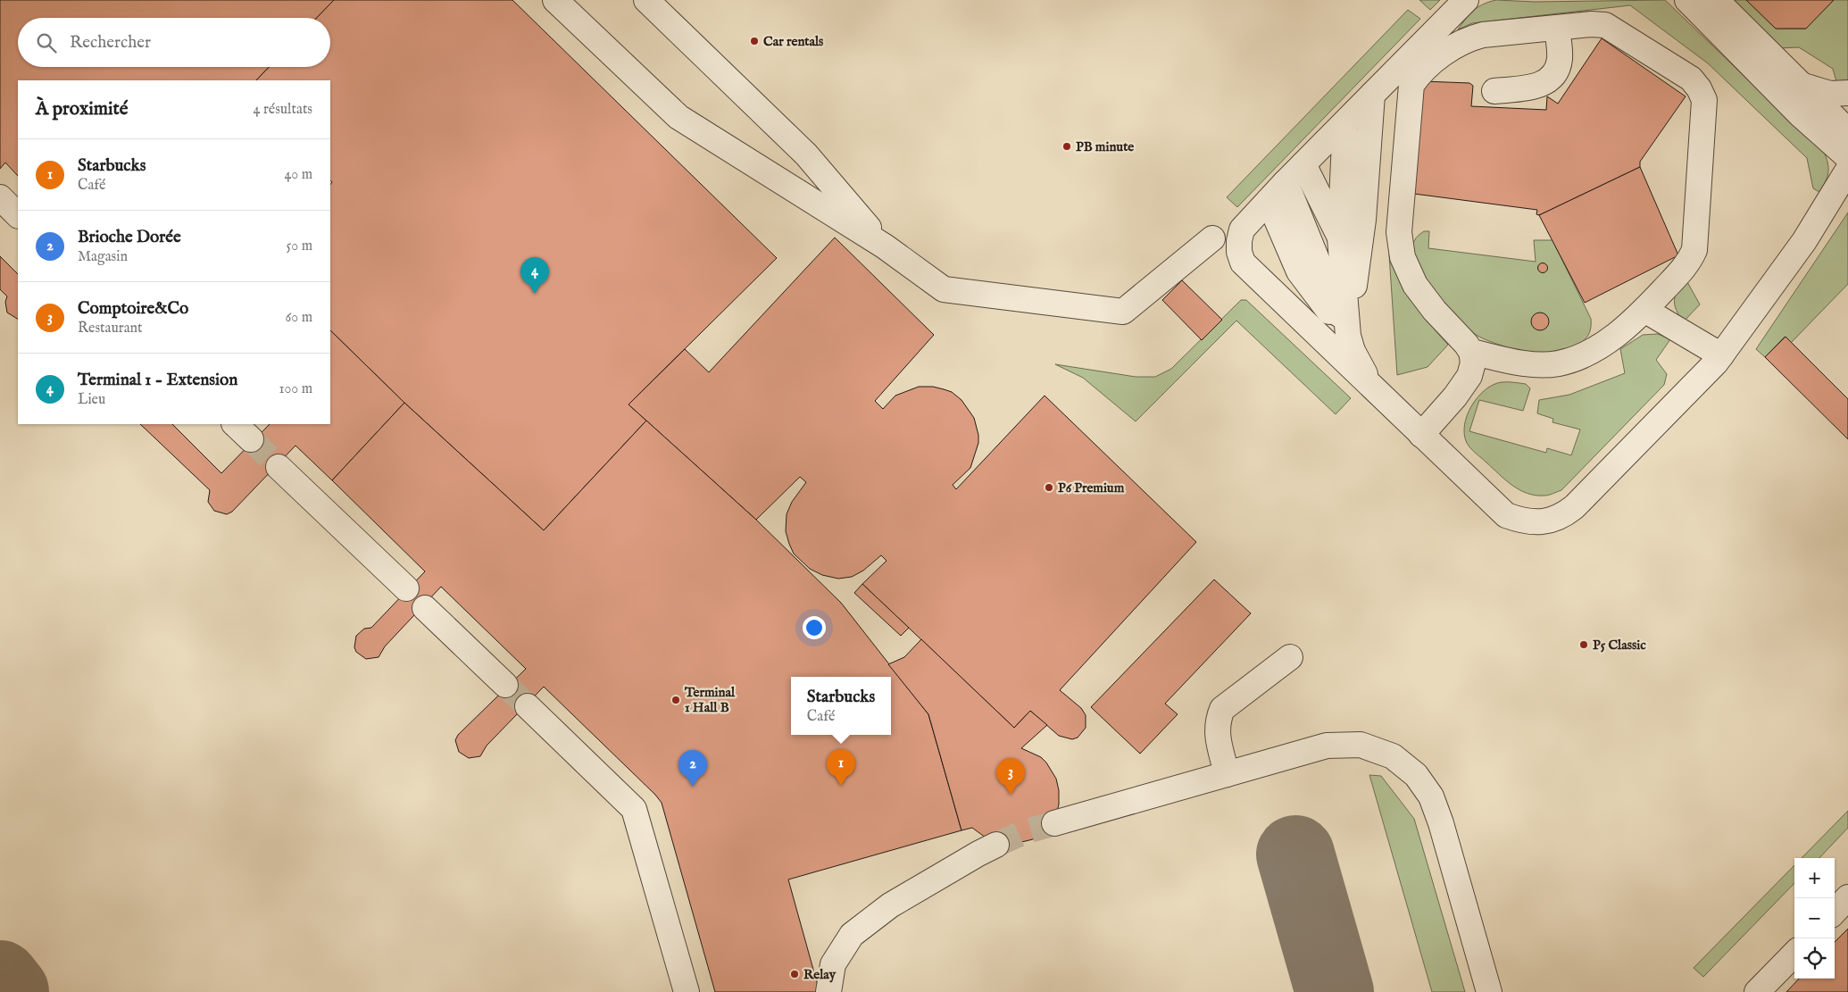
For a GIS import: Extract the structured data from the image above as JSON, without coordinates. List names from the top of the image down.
{
  "places": [
    "Car rentals",
    "PB minute",
    "P6 Premium",
    "P5 Classic",
    "Terminal 1 Hall B",
    "Relay"
  ],
  "page": {
    "search": "Rechercher",
    "heading": ["À proximité", "4 résultats"],
    "list": [
      {
        "mark": "1",
        "name": "Starbucks",
        "note": "Café",
        "value": "40 m"
      },
      {
        "mark": "2",
        "name": "Brioche Dorée",
        "note": "Magasin",
        "value": "50 m"
      },
      {
        "mark": "3",
        "name": "Comptoire&Co",
        "note": "Restaurant",
        "value": "60 m"
      },
      {
        "mark": "4",
        "name": "Terminal 1 - Extension",
        "note": "Lieu",
        "value": "100 m"
      }
    ],
    "pins": [
      "4",
      "1",
      "2",
      "3"
    ],
    "popup": ["Starbucks", "Café"],
    "map_buttons": ["+", "−"]
  }
}
